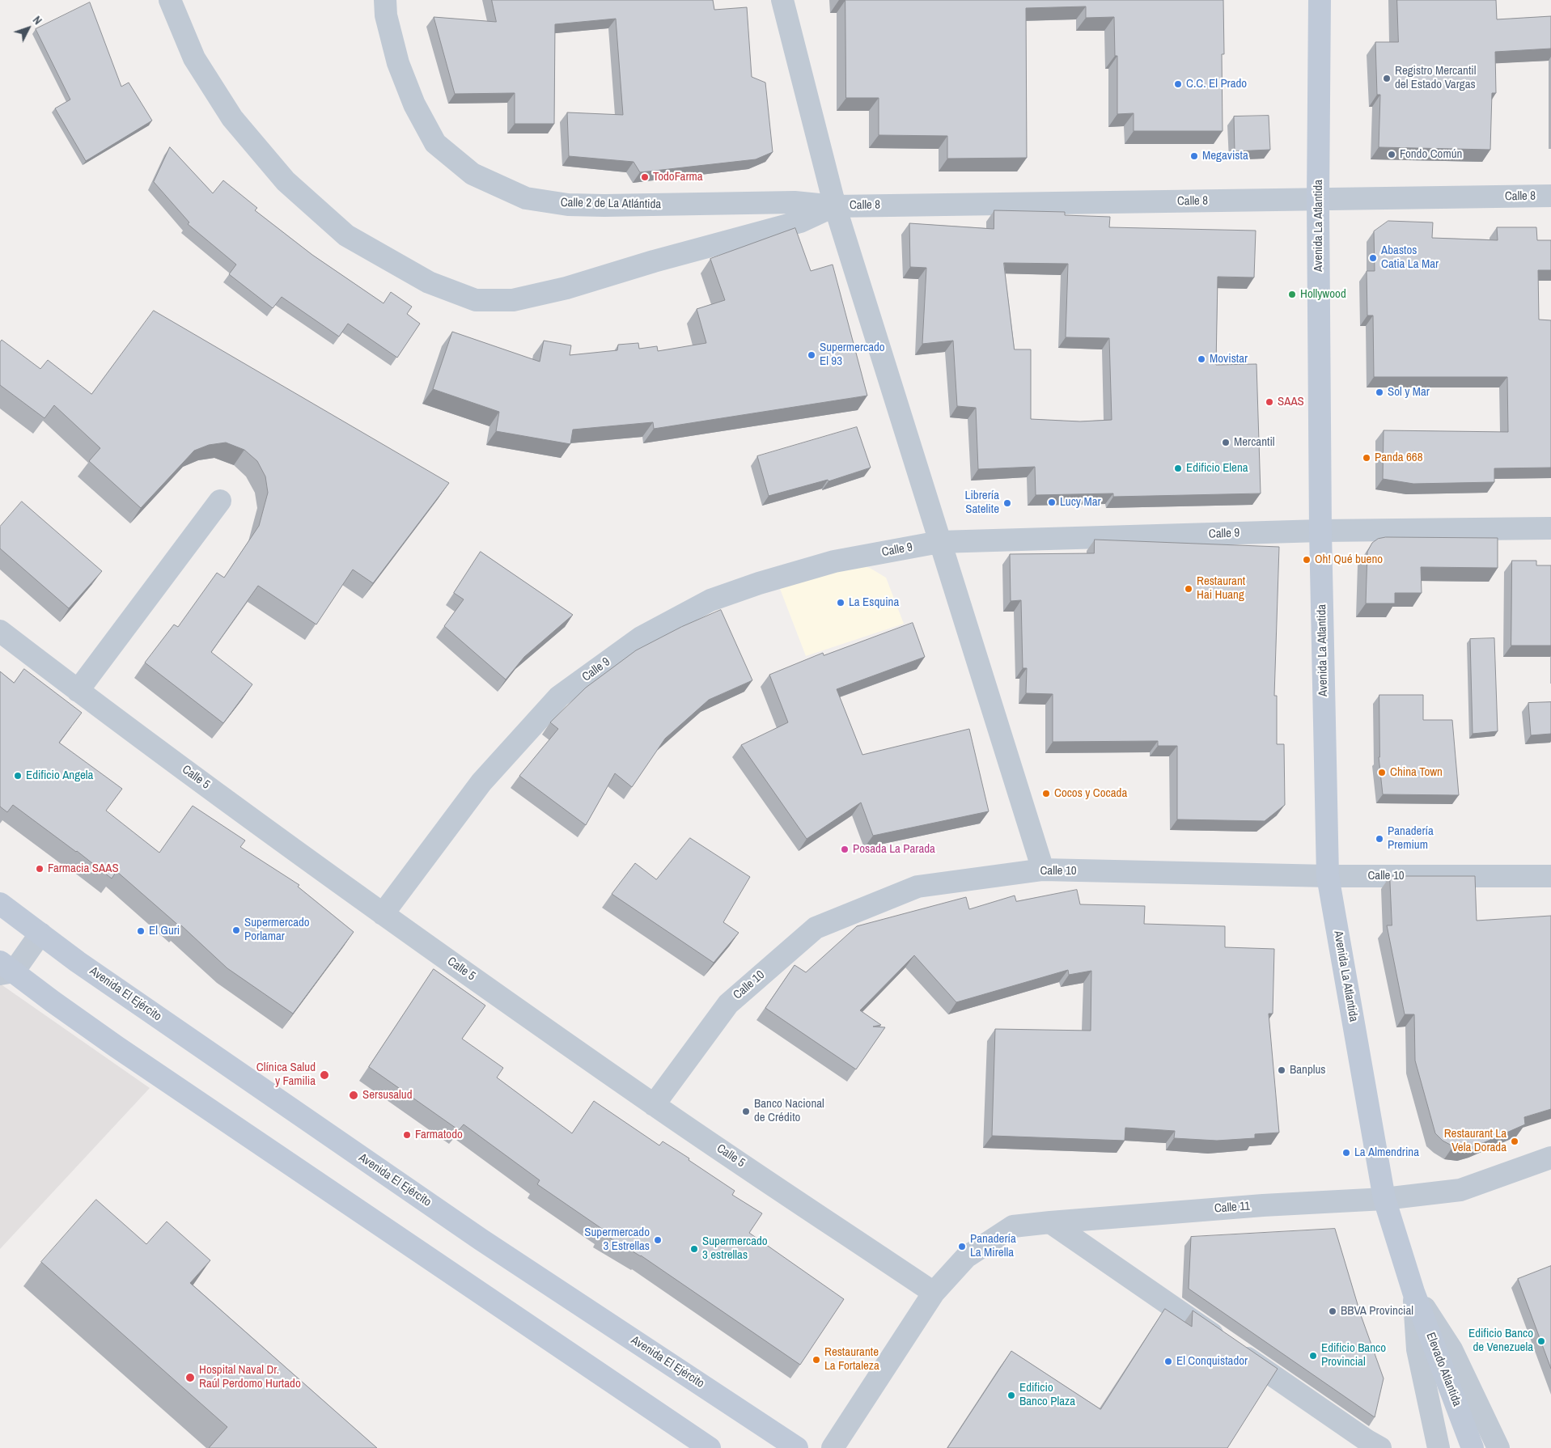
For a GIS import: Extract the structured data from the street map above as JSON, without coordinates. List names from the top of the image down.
{
  "streets": {
    "main road": ["Avenida La Atlantida", "Avenida El Ejército", "Elevado Atlantida"],
    "street": [
      "Calle 8",
      "Calle 2 de La Atlántida",
      "Calle 9",
      "Calle 5",
      "Calle 10",
      "Calle 11"
    ]
  },
  "crossings": [
    ["Calle 8", "Calle 2 de La Atlántida"],
    ["Calle 8", "Avenida La Atlantida"],
    ["Avenida La Atlantida", "Calle 9"],
    ["Avenida La Atlantida", "Calle 10"],
    ["Avenida La Atlantida", "Calle 11"],
    ["Avenida La Atlantida", "Elevado Atlantida"],
    ["Calle 9", "Calle 5"],
    ["Calle 5", "Calle 10"],
    ["Calle 5", "Calle 11"]
  ],
  "places": [
    "Registro Mercantil del Estado Vargas",
    "C.C. El Prado",
    "Fondo Común",
    "Megavista",
    "TodoFarma",
    "Abastos Catia La Mar",
    "Hollywood",
    "Supermercado El 93",
    "Movistar",
    "Sol y Mar",
    "SAAS",
    "Mercantil",
    "Panda 668",
    "Edificio Elena",
    "Lucy Mar",
    "Librería Satelite",
    "Oh! Qué bueno",
    "Restaurant Hai Huang",
    "La Esquina",
    "China Town",
    "Edificio Angela",
    "Cocos y Cocada",
    "Panadería Premium",
    "Posada La Parada",
    "Farmacia SAAS",
    "Supermercado Porlamar",
    "El Guri",
    "Banplus",
    "Clínica Salud y Familia",
    "Sersusalud",
    "Banco Nacional de Crédito",
    "Farmatodo",
    "Restaurant La Vela Dorada",
    "La Almendrina",
    "Supermercado 3 Estrellas",
    "Panadería La Mirella",
    "Supermercado 3 estrellas",
    "BBVA Provincial",
    "Edificio Banco de Venezuela",
    "Edificio Banco Provincial",
    "Restaurante La Fortaleza",
    "El Conquistador",
    "Hospital Naval Dr. Raúl Perdomo Hurtado",
    "Edificio Banco Plaza"
  ],
  "north": "top right"
}
